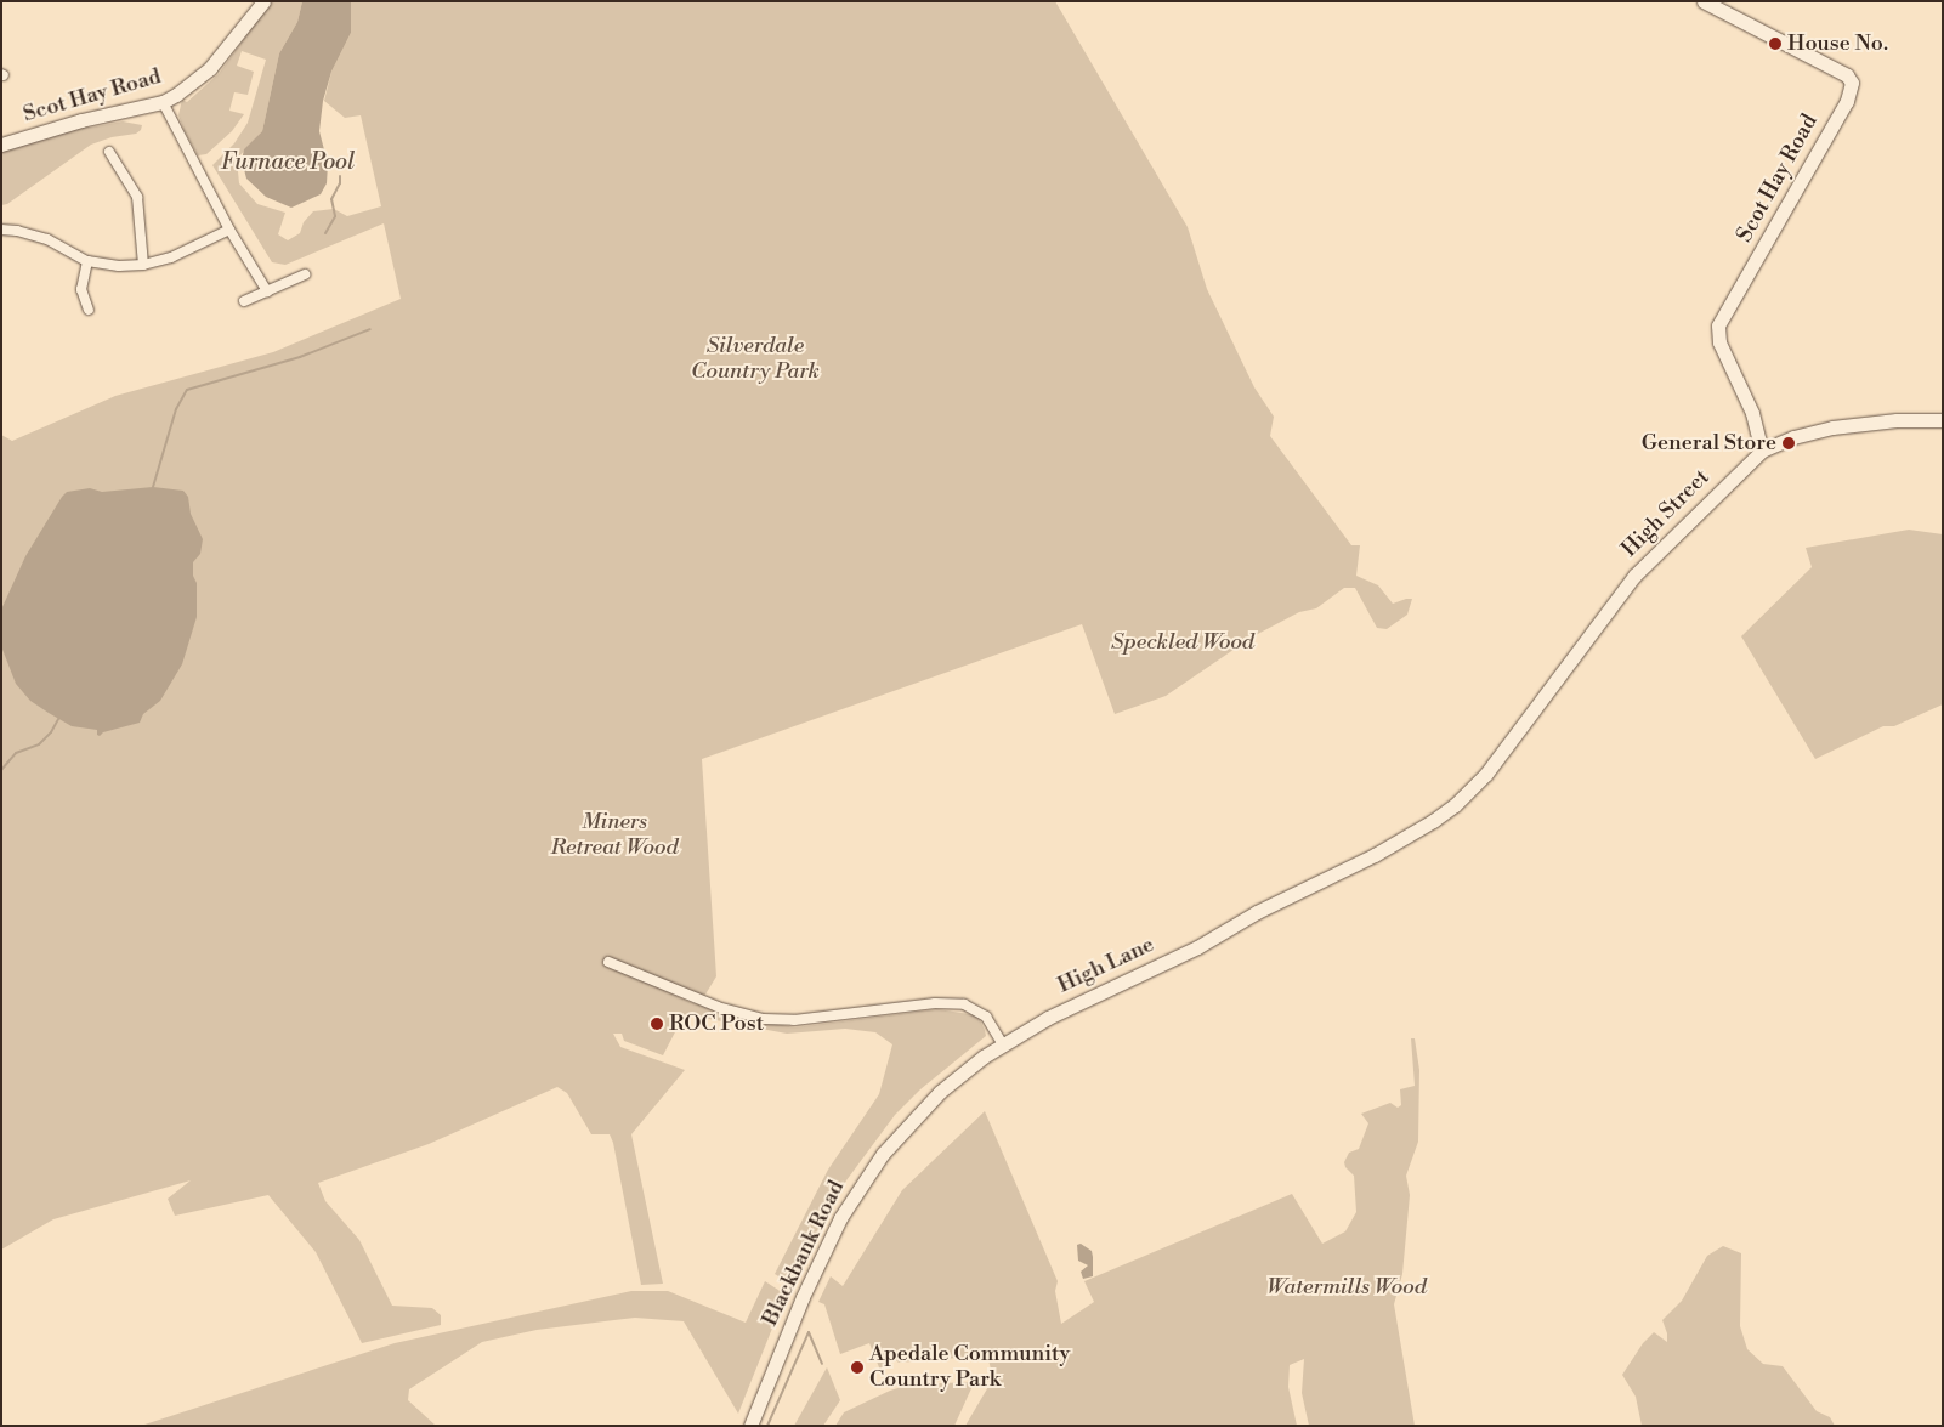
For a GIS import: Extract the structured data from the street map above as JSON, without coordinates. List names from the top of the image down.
{
  "streets": {
    "main road": [
      "Scot Hay Road",
      "High Street",
      "High Lane",
      "Blackbank Road"
    ]
  },
  "crossings": [
    ["Scot Hay Road", "High Street"],
    ["High Street", "High Lane"],
    ["High Lane", "Blackbank Road"]
  ],
  "water": ["Furnace Pool"],
  "parks": [
    "Silverdale Country Park",
    "Speckled Wood",
    "Miners Retreat Wood",
    "Watermills Wood"
  ],
  "places": [
    "House No.",
    "General Store",
    "ROC Post",
    "Apedale Community Country Park"
  ]
}
